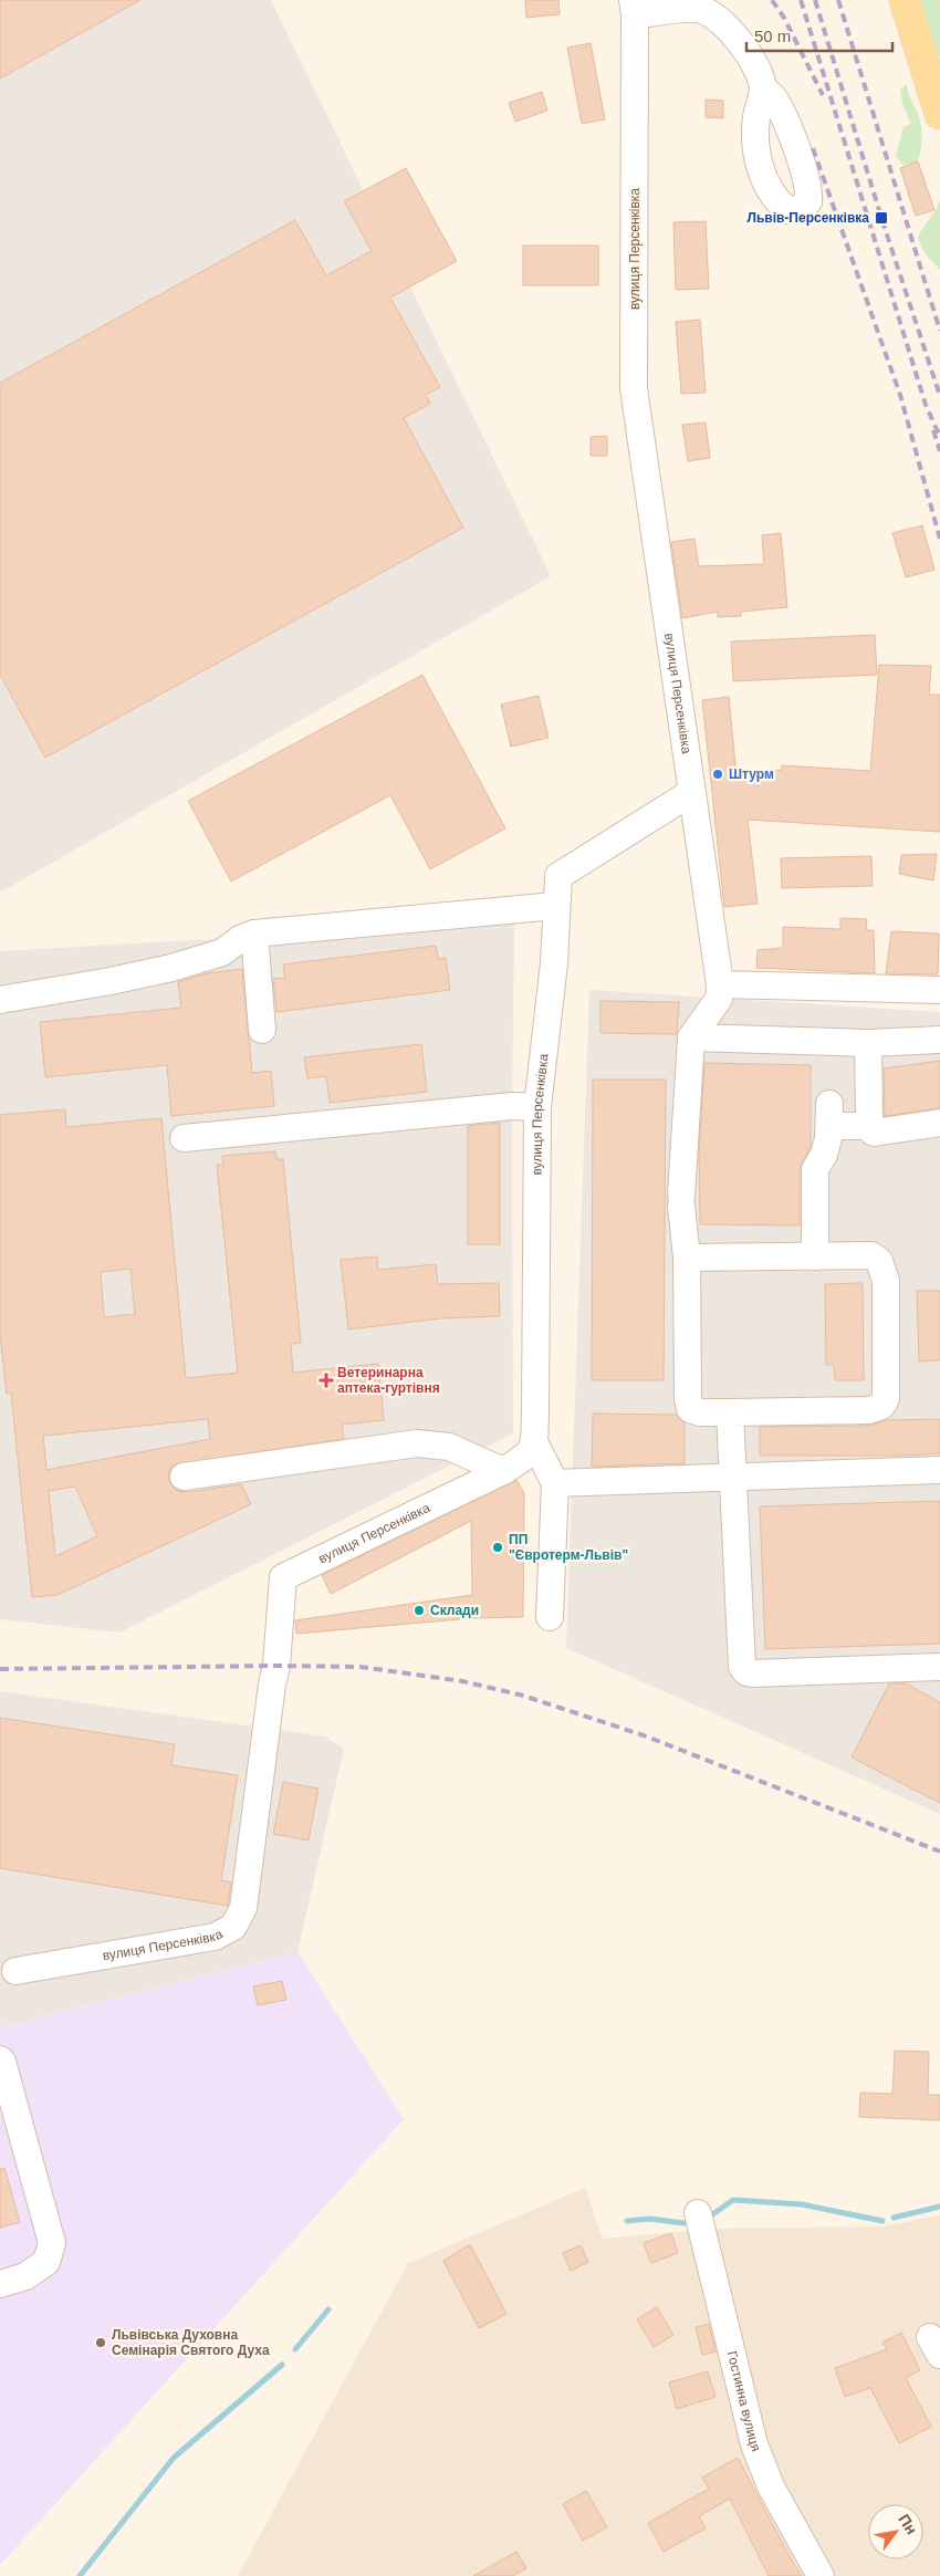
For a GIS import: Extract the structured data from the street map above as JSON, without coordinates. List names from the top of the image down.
{
  "streets": {
    "street": ["вулиця Персенківка", "Гостинна вулиця"]
  },
  "places": {
    "transit": ["Львів-Персенківка"],
    "other": [
      "Штурм",
      "ПП \"Євротерм-Львів\"",
      "Склади",
      "Львівська Духовна Семінарія Святого Духа"
    ],
    "health": ["Ветеринарна аптека-гуртівня"]
  },
  "scale_bar": "50 m",
  "north": "top right"
}
